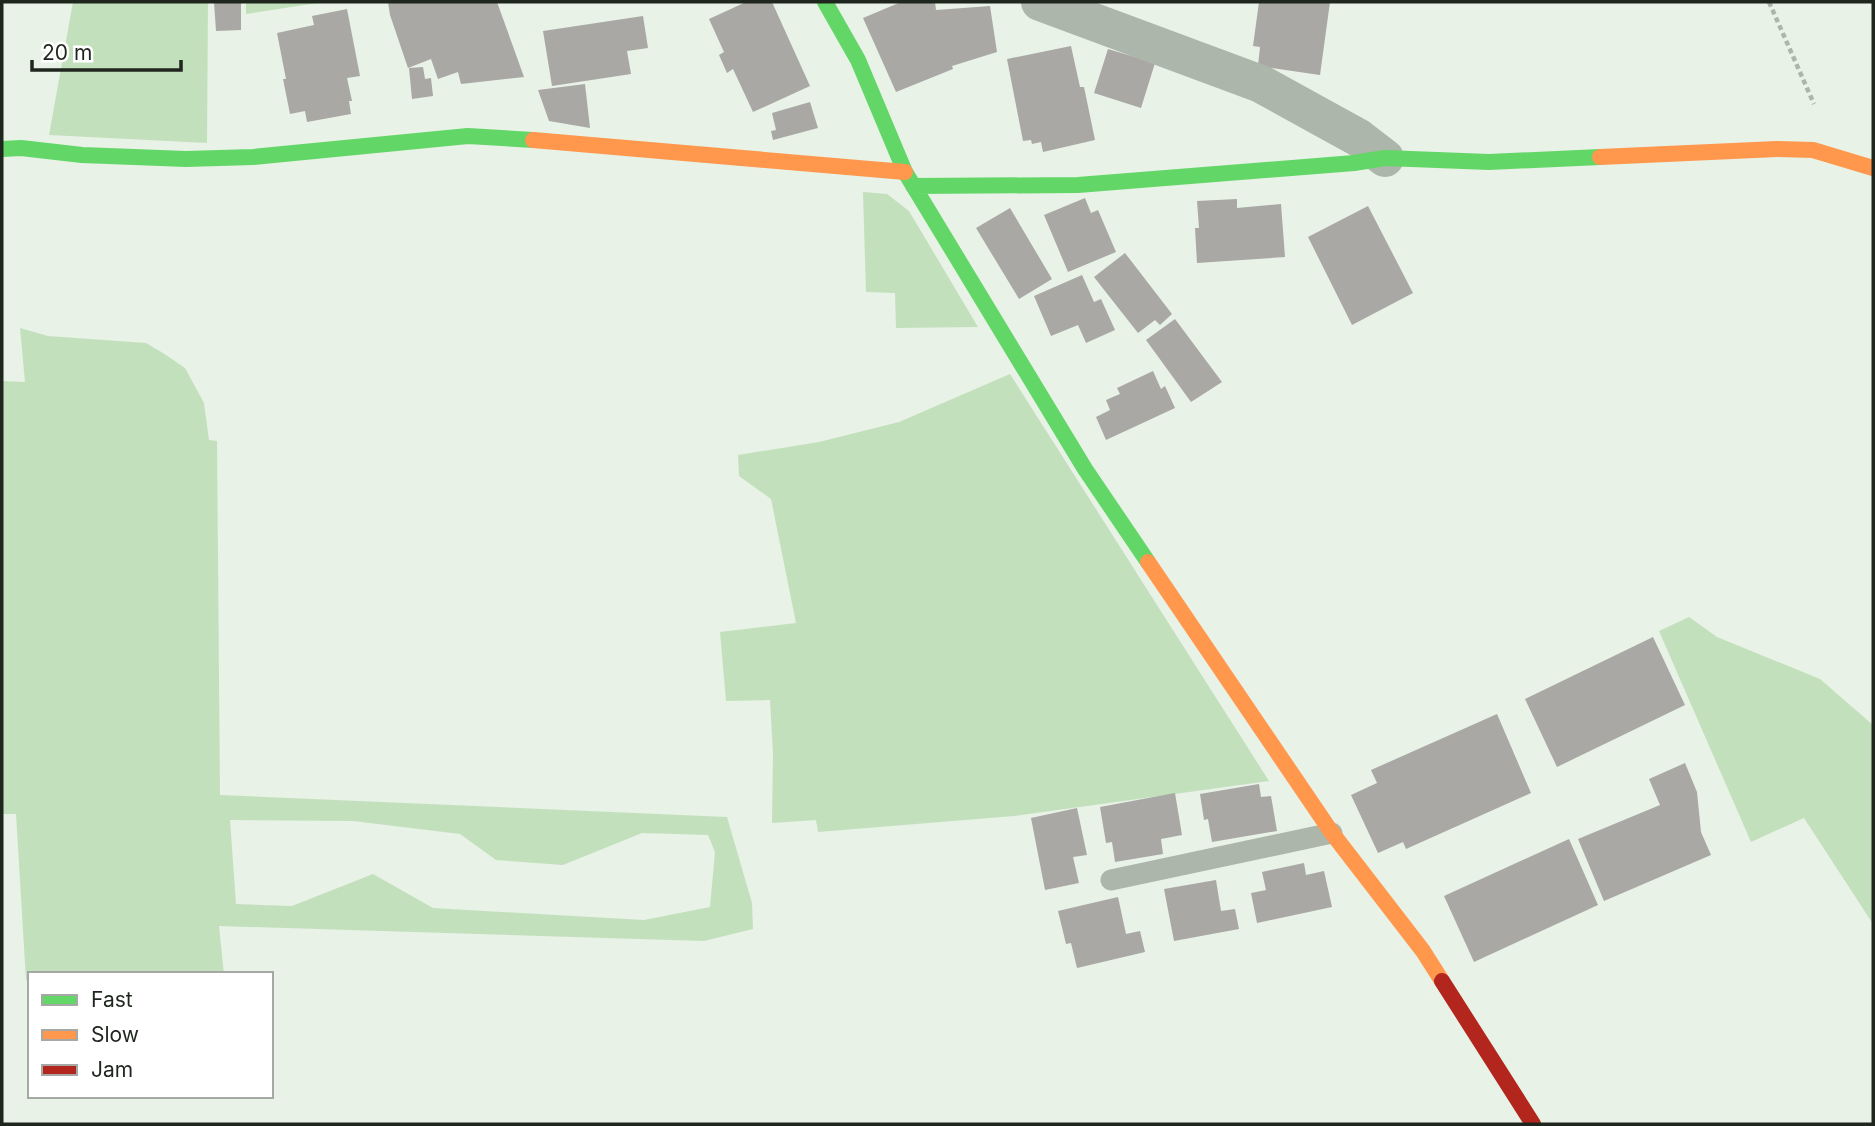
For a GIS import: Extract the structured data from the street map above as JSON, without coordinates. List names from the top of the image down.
{
  "legend": ["Fast", "Slow", "Jam"],
  "scale_bar": "20 m"
}
